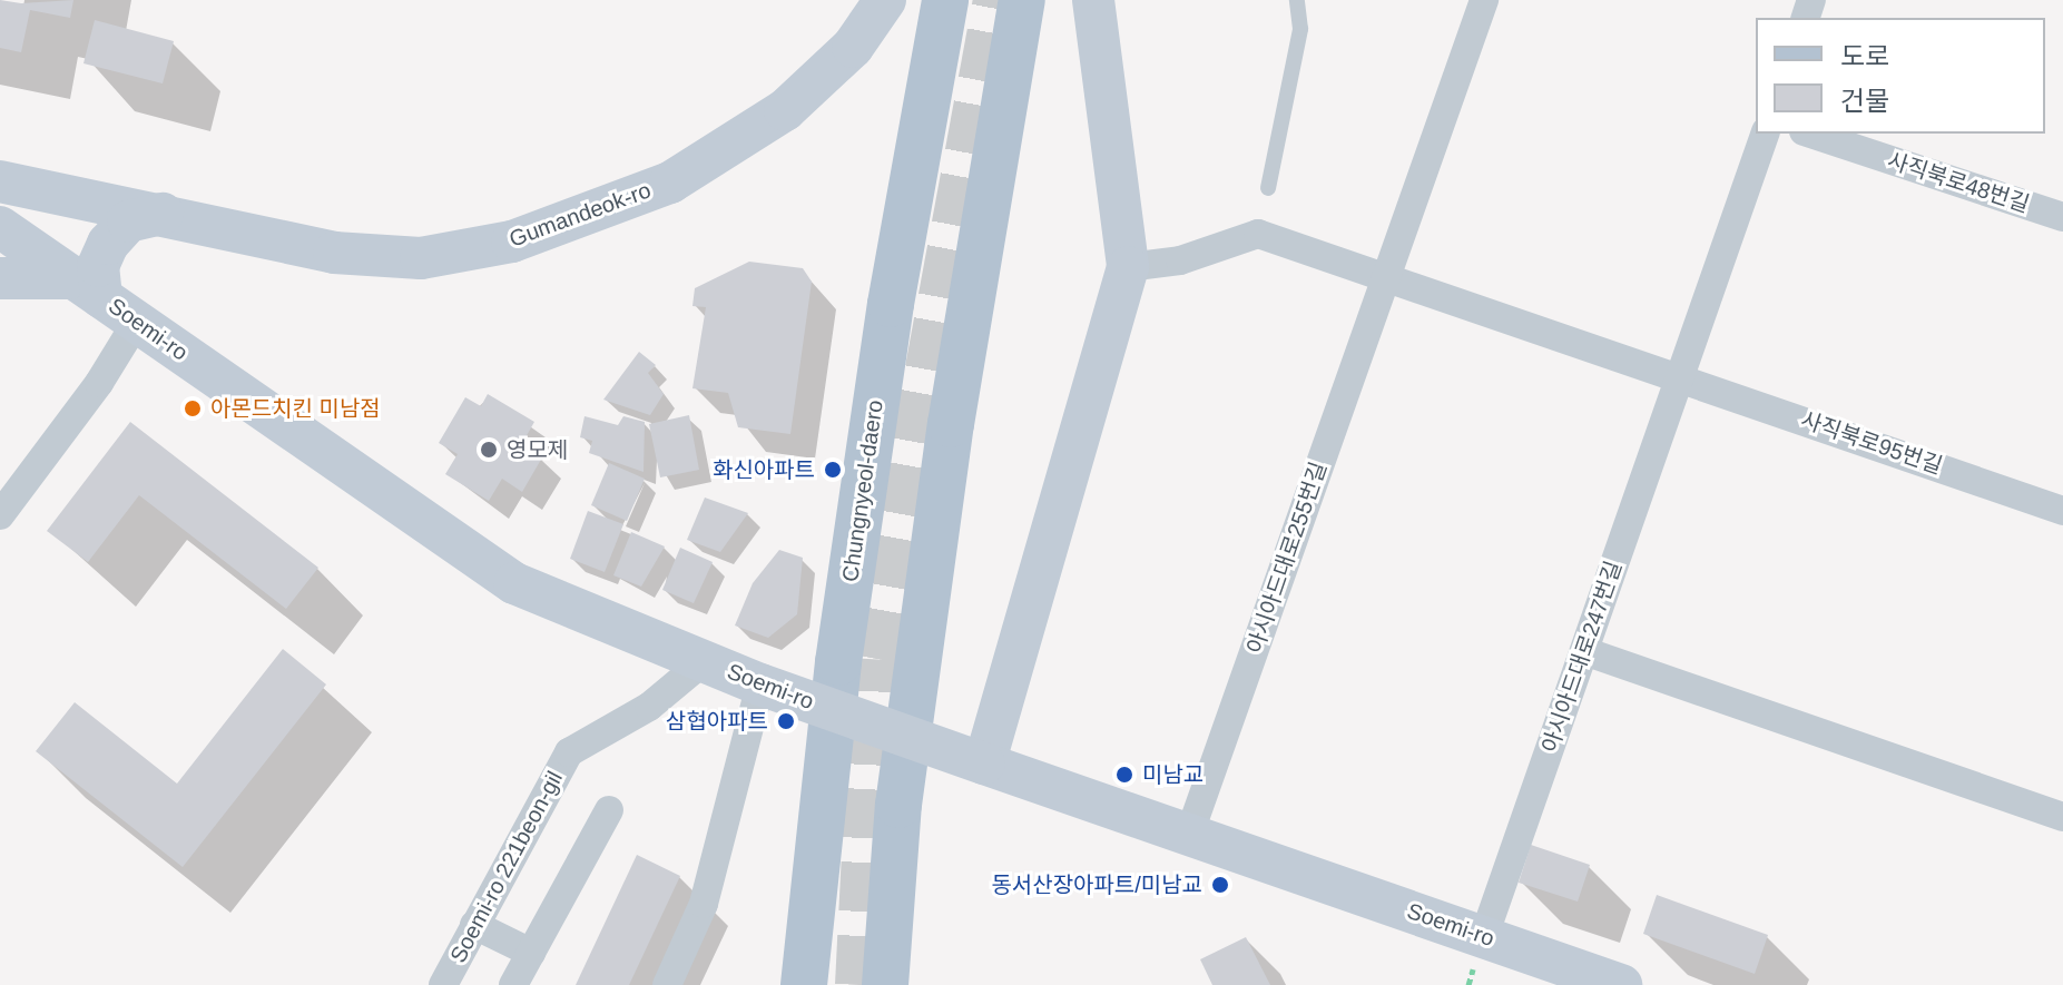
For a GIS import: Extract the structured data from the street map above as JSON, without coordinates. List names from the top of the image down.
{
  "streets": {
    "main road": ["Gumandeok-ro", "Soemi-ro", "Chungnyeol-daero"],
    "street": [
      "사직북로48번길",
      "사직북로95번길",
      "아시아드대로255번길",
      "아시아드대로247번길",
      "Soemi-ro 221beon-gil"
    ]
  },
  "crossings": [
    ["Soemi-ro", "아시아드대로255번길"],
    ["Soemi-ro", "아시아드대로247번길"],
    ["Soemi-ro", "Soemi-ro 221beon-gil"],
    ["사직북로95번길", "아시아드대로247번길"]
  ],
  "places": [
    "아몬드치킨 미남점",
    "영모제",
    "화신아파트",
    "삼협아파트",
    "미남교",
    "동서산장아파트/미남교"
  ],
  "legend": ["도로", "건물"]
}
